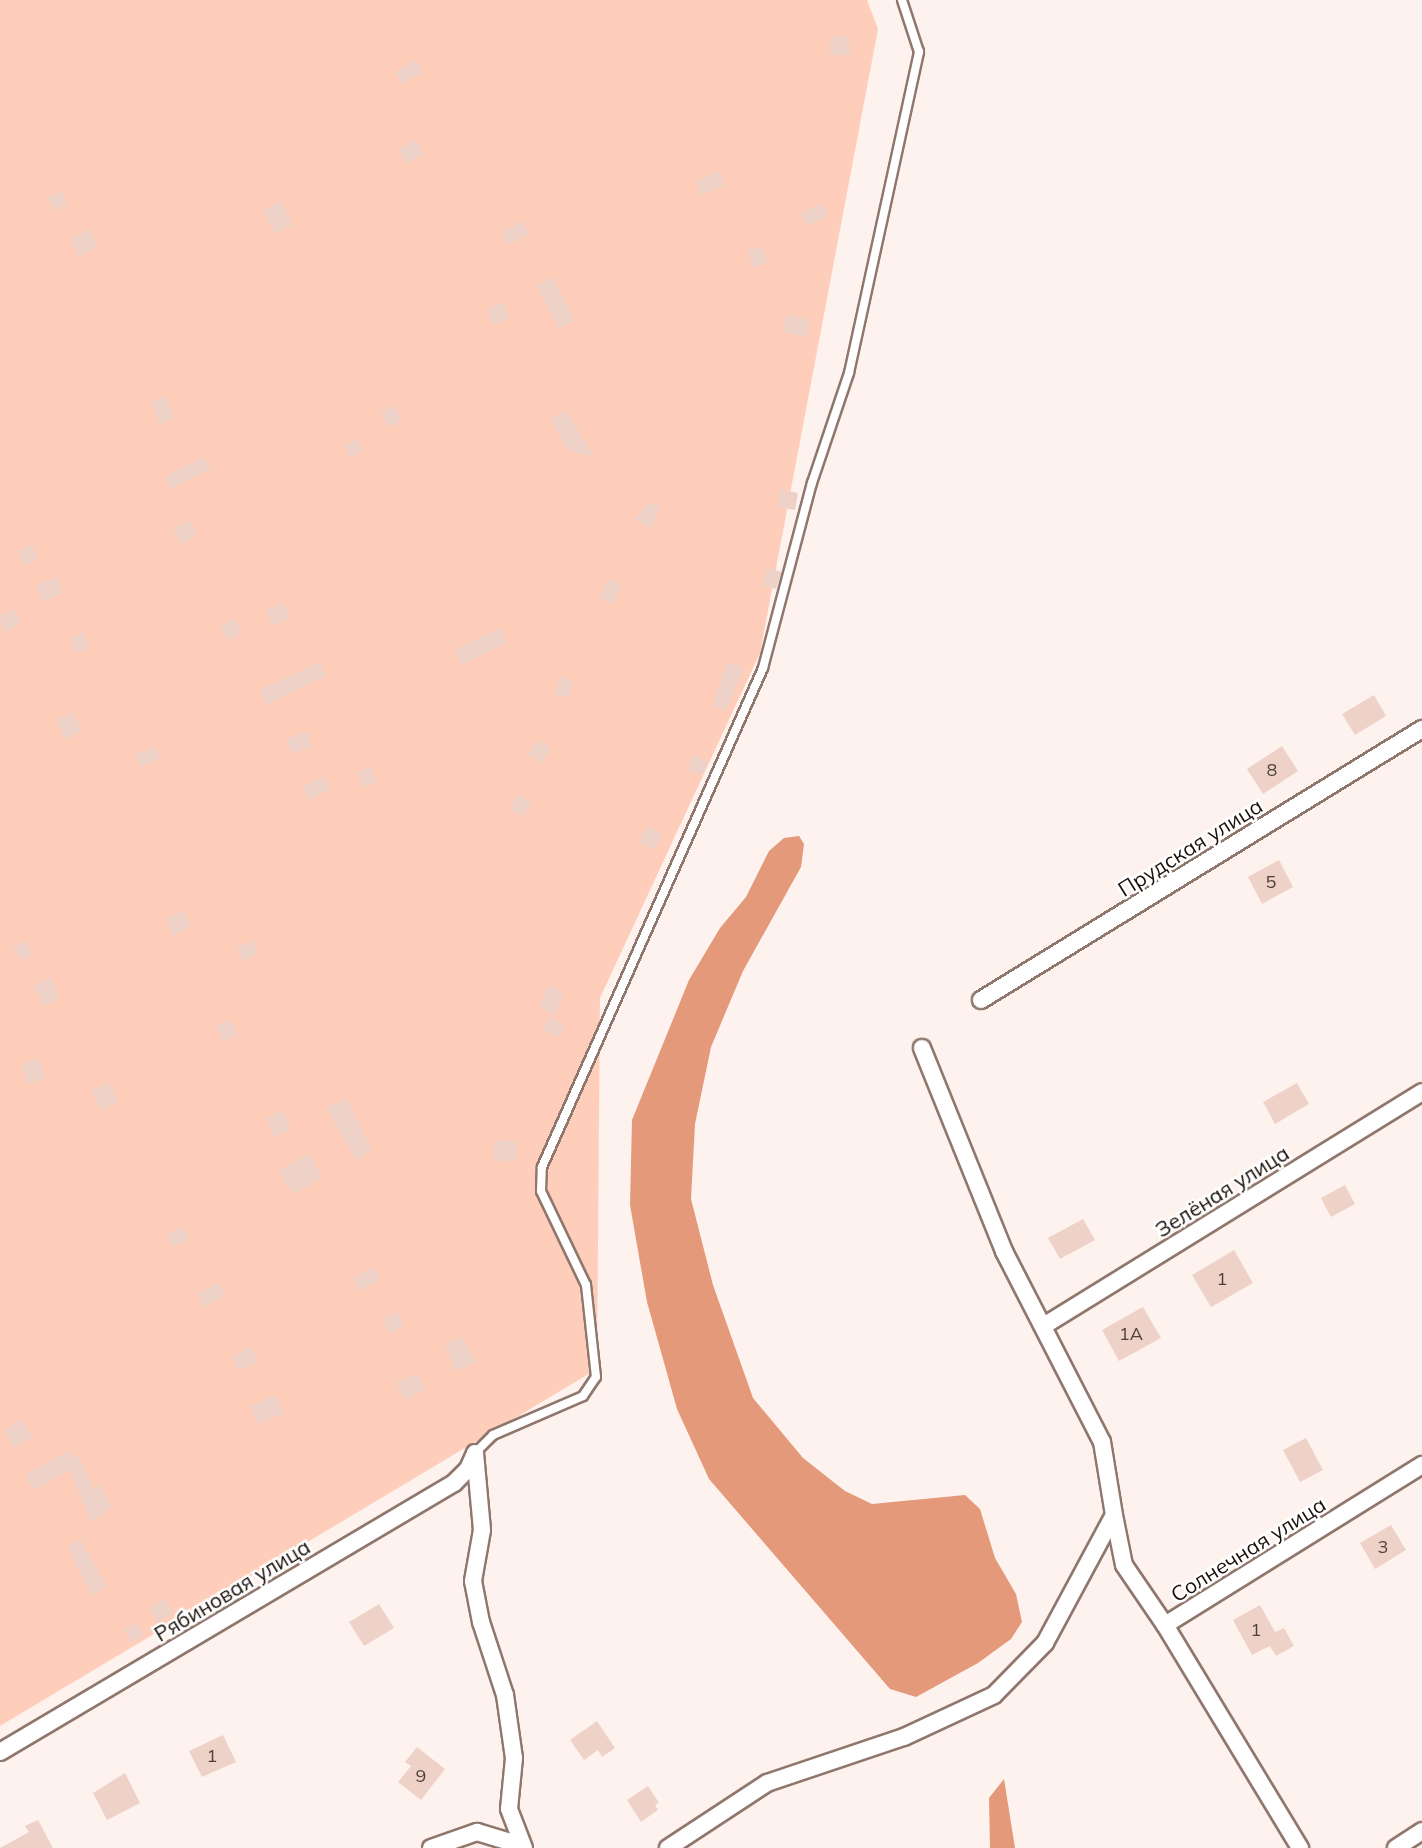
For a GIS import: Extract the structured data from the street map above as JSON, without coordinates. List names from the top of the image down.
{
  "streets": {
    "street": [
      "Прудская улица",
      "Зелёная улица",
      "Солнечная улица",
      "Рябиновая улица"
    ]
  },
  "crossings": [
    ["Зелёная улица", "Солнечная улица"]
  ],
  "house_numbers": [
    "8",
    "5",
    "1",
    "1А",
    "3",
    "1",
    "1",
    "9"
  ]
}
